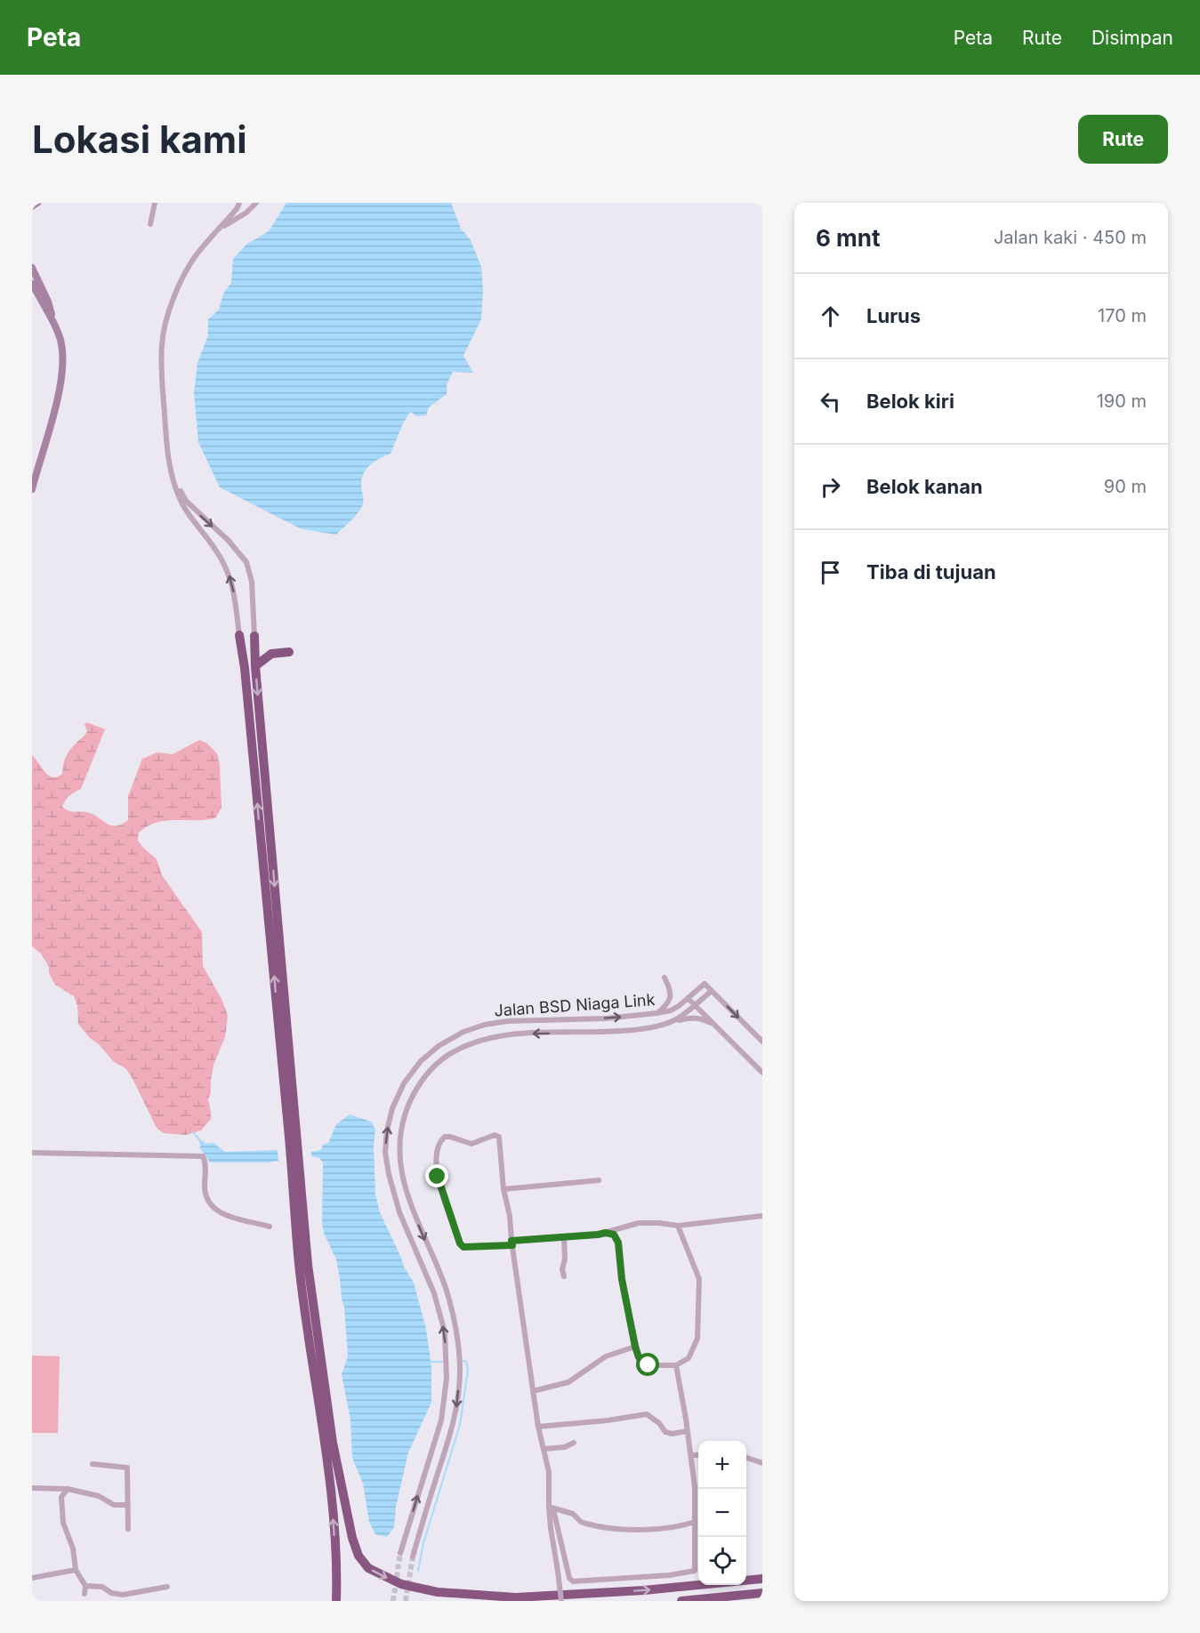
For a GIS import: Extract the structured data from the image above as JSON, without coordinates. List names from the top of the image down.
{
  "streets": {
    "street": ["Jalan BSD Niaga Link"]
  },
  "page": {
    "header": "Peta",
    "nav": ["Peta", "Rute", "Disimpan"],
    "buttons": "Rute",
    "title": "Lokasi kami",
    "heading": ["6 mnt", "Jalan kaki · 450 m"],
    "list": [
      ["Lurus", "170 m"],
      ["Belok kiri", "190 m"],
      ["Belok kanan", "90 m"],
      "Tiba di tujuan"
    ],
    "map_buttons": ["+", "−"]
  }
}
